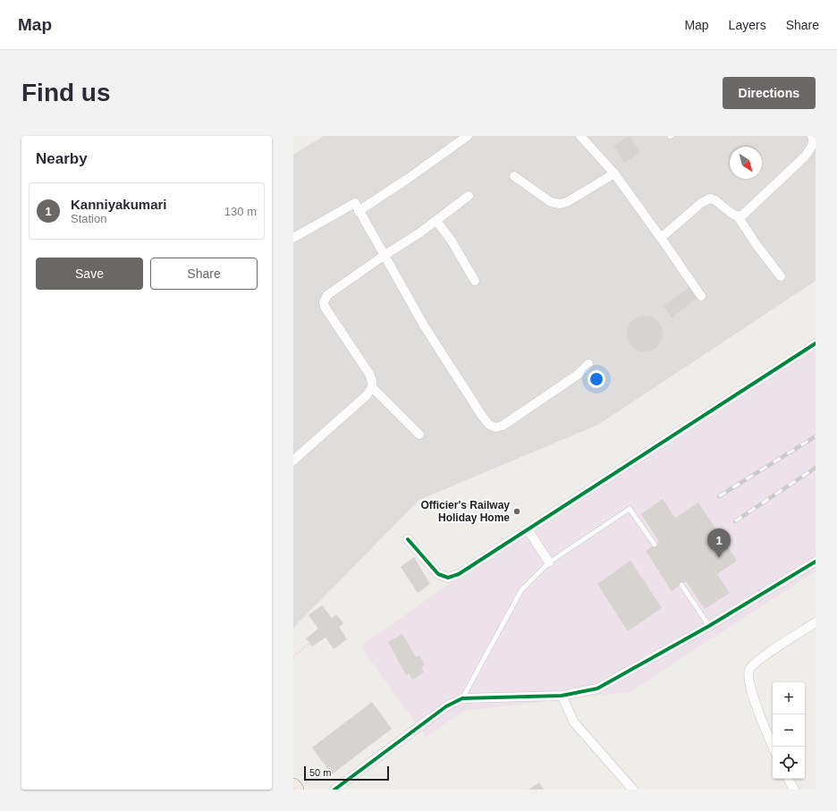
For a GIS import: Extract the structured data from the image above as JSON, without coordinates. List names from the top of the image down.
{
  "places": ["Officier's Railway Holiday Home"],
  "scale_bar": "50 m",
  "north": "bottom right",
  "page": {
    "header": "Map",
    "nav": ["Map", "Layers", "Share"],
    "buttons": [
      "Directions",
      ["Save", "Share"]
    ],
    "title": "Find us",
    "heading": "Nearby",
    "list": [
      {
        "mark": "1",
        "name": "Kanniyakumari",
        "note": "Station",
        "value": "130 m"
      }
    ],
    "pins": "1",
    "map_buttons": ["+", "−"],
    "scale": "50 m"
  }
}
